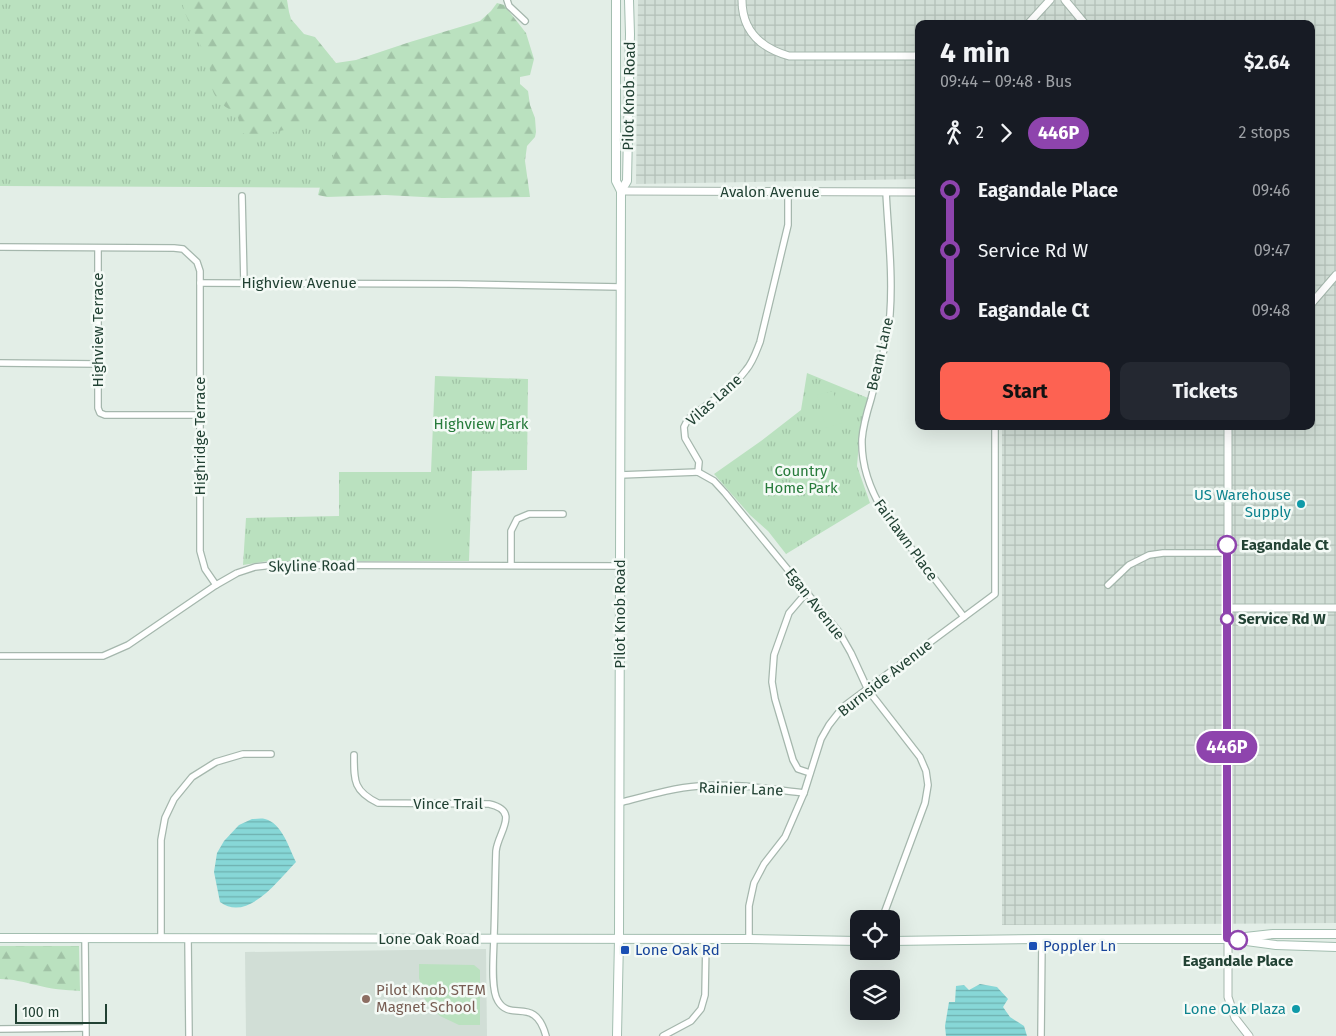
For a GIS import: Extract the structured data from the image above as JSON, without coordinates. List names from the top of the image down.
{
  "streets": {
    "main road": ["Pilot Knob Road", "Lone Oak Road"],
    "street": [
      "Avalon Avenue",
      "Highview Avenue",
      "Highview Terrace",
      "Beam Lane",
      "Vilas Lane",
      "Highridge Terrace",
      "Fairlawn Place",
      "Skyline Road",
      "Egan Avenue",
      "Burnside Avenue",
      "Rainier Lane",
      "Vince Trail"
    ]
  },
  "crossings": [
    ["Pilot Knob Road", "Avalon Avenue"],
    ["Pilot Knob Road", "Highview Avenue"],
    ["Pilot Knob Road", "Skyline Road"],
    ["Pilot Knob Road", "Rainier Lane"],
    ["Pilot Knob Road", "Lone Oak Road"],
    ["Avalon Avenue", "Beam Lane"],
    ["Avalon Avenue", "Vilas Lane"],
    ["Highview Avenue", "Highridge Terrace"],
    ["Highview Terrace", "Highridge Terrace"],
    ["Beam Lane", "Fairlawn Place"],
    ["Vilas Lane", "Egan Avenue"],
    ["Highridge Terrace", "Skyline Road"],
    ["Fairlawn Place", "Burnside Avenue"],
    ["Egan Avenue", "Burnside Avenue"],
    ["Burnside Avenue", "Rainier Lane"],
    ["Burnside Avenue", "Lone Oak Road"],
    ["Vince Trail", "Lone Oak Road"]
  ],
  "parks": ["Highview Park", "Country Home Park"],
  "places": {
    "other": [
      "US Warehouse Supply",
      "Eagandale Ct",
      "Service Rd W",
      "Eagandale Place",
      "Pilot Knob STEM Magnet School",
      "Lone Oak Plaza"
    ],
    "transit": ["Poppler Ln", "Lone Oak Rd"]
  },
  "lines": ["bus line 446P"],
  "scale_bar": "100 m",
  "page": {
    "on_map": "446P",
    "heading": ["4 min", "09:44 – 09:48 · Bus", "$2.64"],
    "legs": ["2", "446P", "2 stops"],
    "list": [
      {
        "name": "Eagandale Place",
        "value": "09:46"
      },
      {
        "name": "Service Rd W",
        "value": "09:47"
      },
      {
        "name": "Eagandale Ct",
        "value": "09:48"
      }
    ],
    "buttons": ["Start", "Tickets"],
    "scale": "100 m"
  }
}
